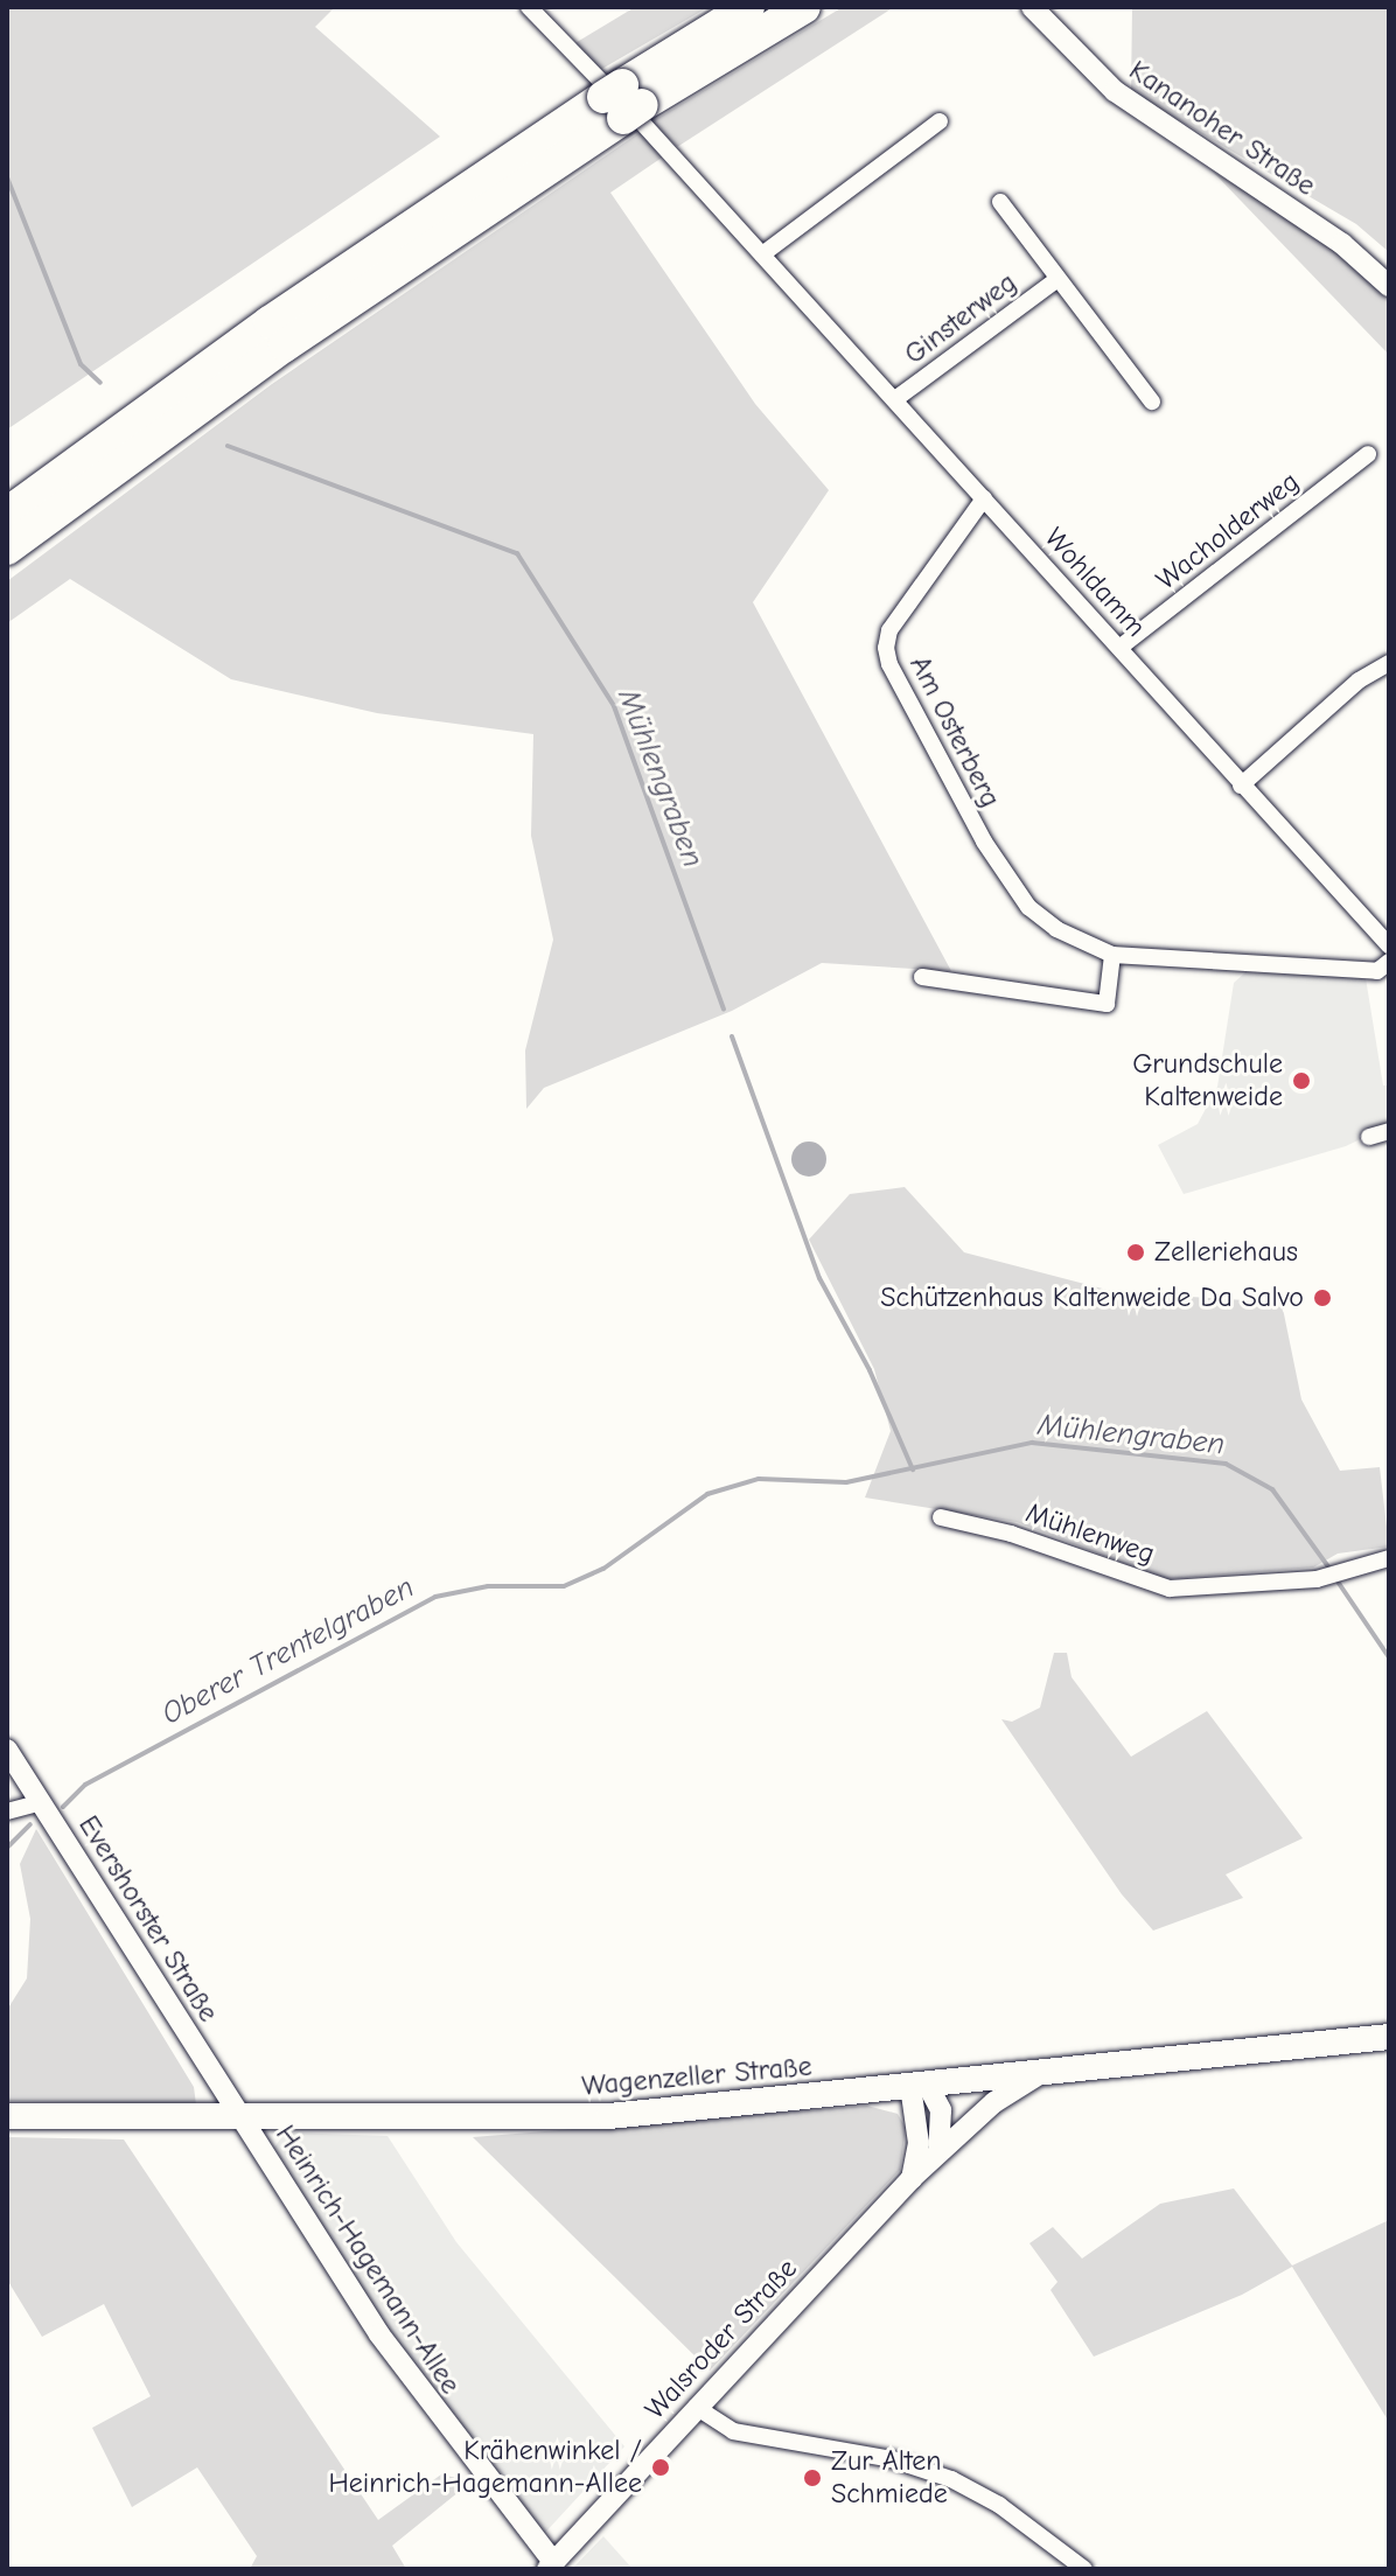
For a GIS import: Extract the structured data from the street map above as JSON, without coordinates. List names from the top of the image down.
{
  "streets": {
    "main road": ["Wagenzeller Straße"],
    "street": [
      "Kananoher Straße",
      "Ginsterweg",
      "Wacholderweg",
      "Wohldamm",
      "Am Osterberg",
      "Mühlenweg",
      "Evershorster Straße",
      "Heinrich-Hagemann-Allee",
      "Walsroder Straße"
    ]
  },
  "crossings": [
    ["Ginsterweg", "Wohldamm"],
    ["Wacholderweg", "Wohldamm"],
    ["Wohldamm", "Am Osterberg"],
    ["Evershorster Straße", "Wagenzeller Straße"],
    ["Evershorster Straße", "Heinrich-Hagemann-Allee"],
    ["Wagenzeller Straße", "Heinrich-Hagemann-Allee"],
    ["Wagenzeller Straße", "Walsroder Straße"],
    ["Heinrich-Hagemann-Allee", "Walsroder Straße"]
  ],
  "water": ["Mühlengraben", "Oberer Trentelgraben"],
  "places": [
    "Grundschule Kaltenweide",
    "Zelleriehaus",
    "Schützenhaus Kaltenweide Da Salvo",
    "Krähenwinkel / Heinrich-Hagemann-Allee",
    "Zur Alten Schmiede"
  ]
}
